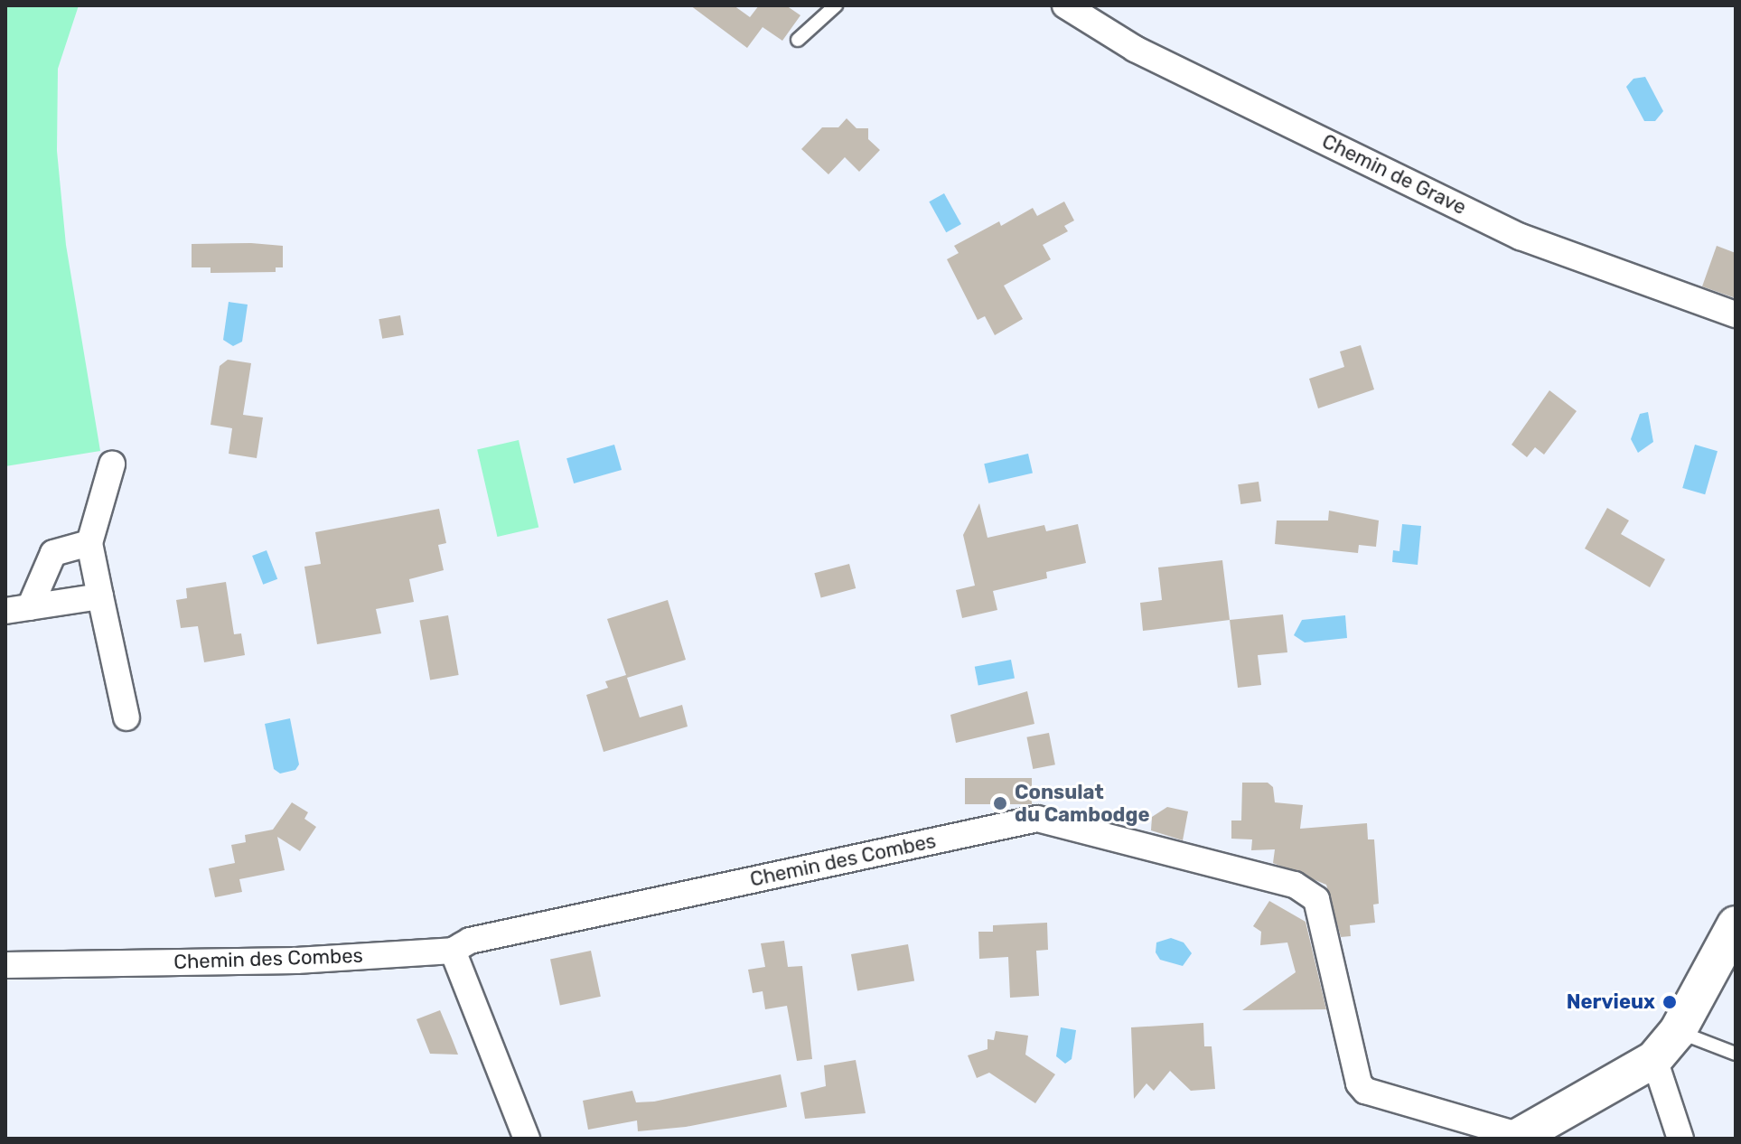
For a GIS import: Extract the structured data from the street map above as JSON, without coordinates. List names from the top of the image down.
{
  "streets": {
    "street": ["Chemin de Grave", "Chemin des Combes"]
  },
  "places": ["Consulat du Cambodge", "Nervieux"]
}
